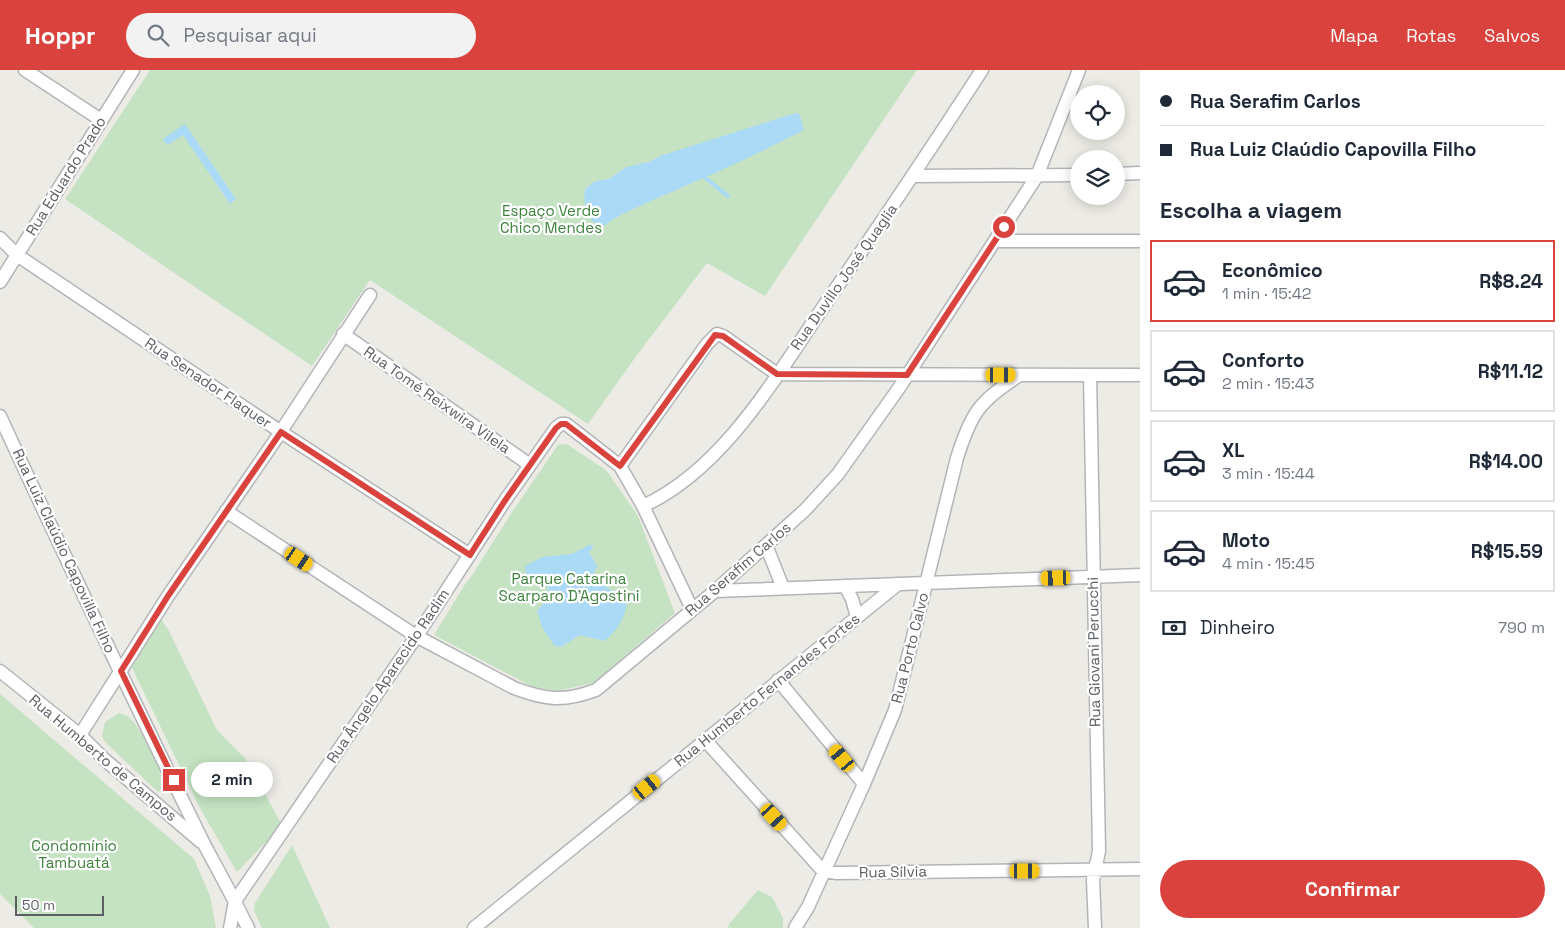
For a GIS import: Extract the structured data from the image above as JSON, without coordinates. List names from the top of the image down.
{
  "streets": {
    "street": [
      "Rua Eduardo Prado",
      "Rua Duvillo José Quaglia",
      "Rua Senador Flaquer",
      "Rua Tomé Reixwira Vilela",
      "Rua Luiz Claúdio Capovilla Filho",
      "Rua Serafim Carlos",
      "Rua Porto Calvo",
      "Rua Giovani Perucchi",
      "Rua Ângelo Aparecido Radim",
      "Rua Humberto Fernandes Fortes",
      "Rua Humberto de Campos",
      "Rua Sílvia"
    ]
  },
  "crossings": [
    ["Rua Eduardo Prado", "Rua Senador Flaquer"],
    ["Rua Senador Flaquer", "Rua Ângelo Aparecido Radim"],
    ["Rua Tomé Reixwira Vilela", "Rua Ângelo Aparecido Radim"],
    ["Rua Luiz Claúdio Capovilla Filho", "Rua Ângelo Aparecido Radim"],
    ["Rua Luiz Claúdio Capovilla Filho", "Rua Humberto de Campos"],
    ["Rua Serafim Carlos", "Rua Ângelo Aparecido Radim"],
    ["Rua Porto Calvo", "Rua Sílvia"],
    ["Rua Giovani Perucchi", "Rua Sílvia"]
  ],
  "parks": ["Espaço Verde Chico Mendes", "Parque Catarina Scarparo D'Agostini", "Condomínio Tambuatá"],
  "scale_bar": "50 m",
  "page": {
    "header": "Hoppr",
    "search": "Pesquisar aqui",
    "nav": ["Mapa", "Rotas", "Salvos"],
    "banner": ["Rua Serafim Carlos", "Rua Luiz Claúdio Capovilla Filho"],
    "heading": "Escolha a viagem",
    "list": [
      {
        "name": "Econômico",
        "note": "1 min · 15:42",
        "value": "R$8.24"
      },
      {
        "name": "Conforto",
        "note": "2 min · 15:43",
        "value": "R$11.12"
      },
      {
        "name": "XL",
        "note": "3 min · 15:44",
        "value": "R$14.00"
      },
      {
        "name": "Moto",
        "note": "4 min · 15:45",
        "value": "R$15.59"
      }
    ],
    "pay": ["Dinheiro", "790 m"],
    "bubble": "2 min",
    "buttons": "Confirmar",
    "scale": "50 m"
  }
}
